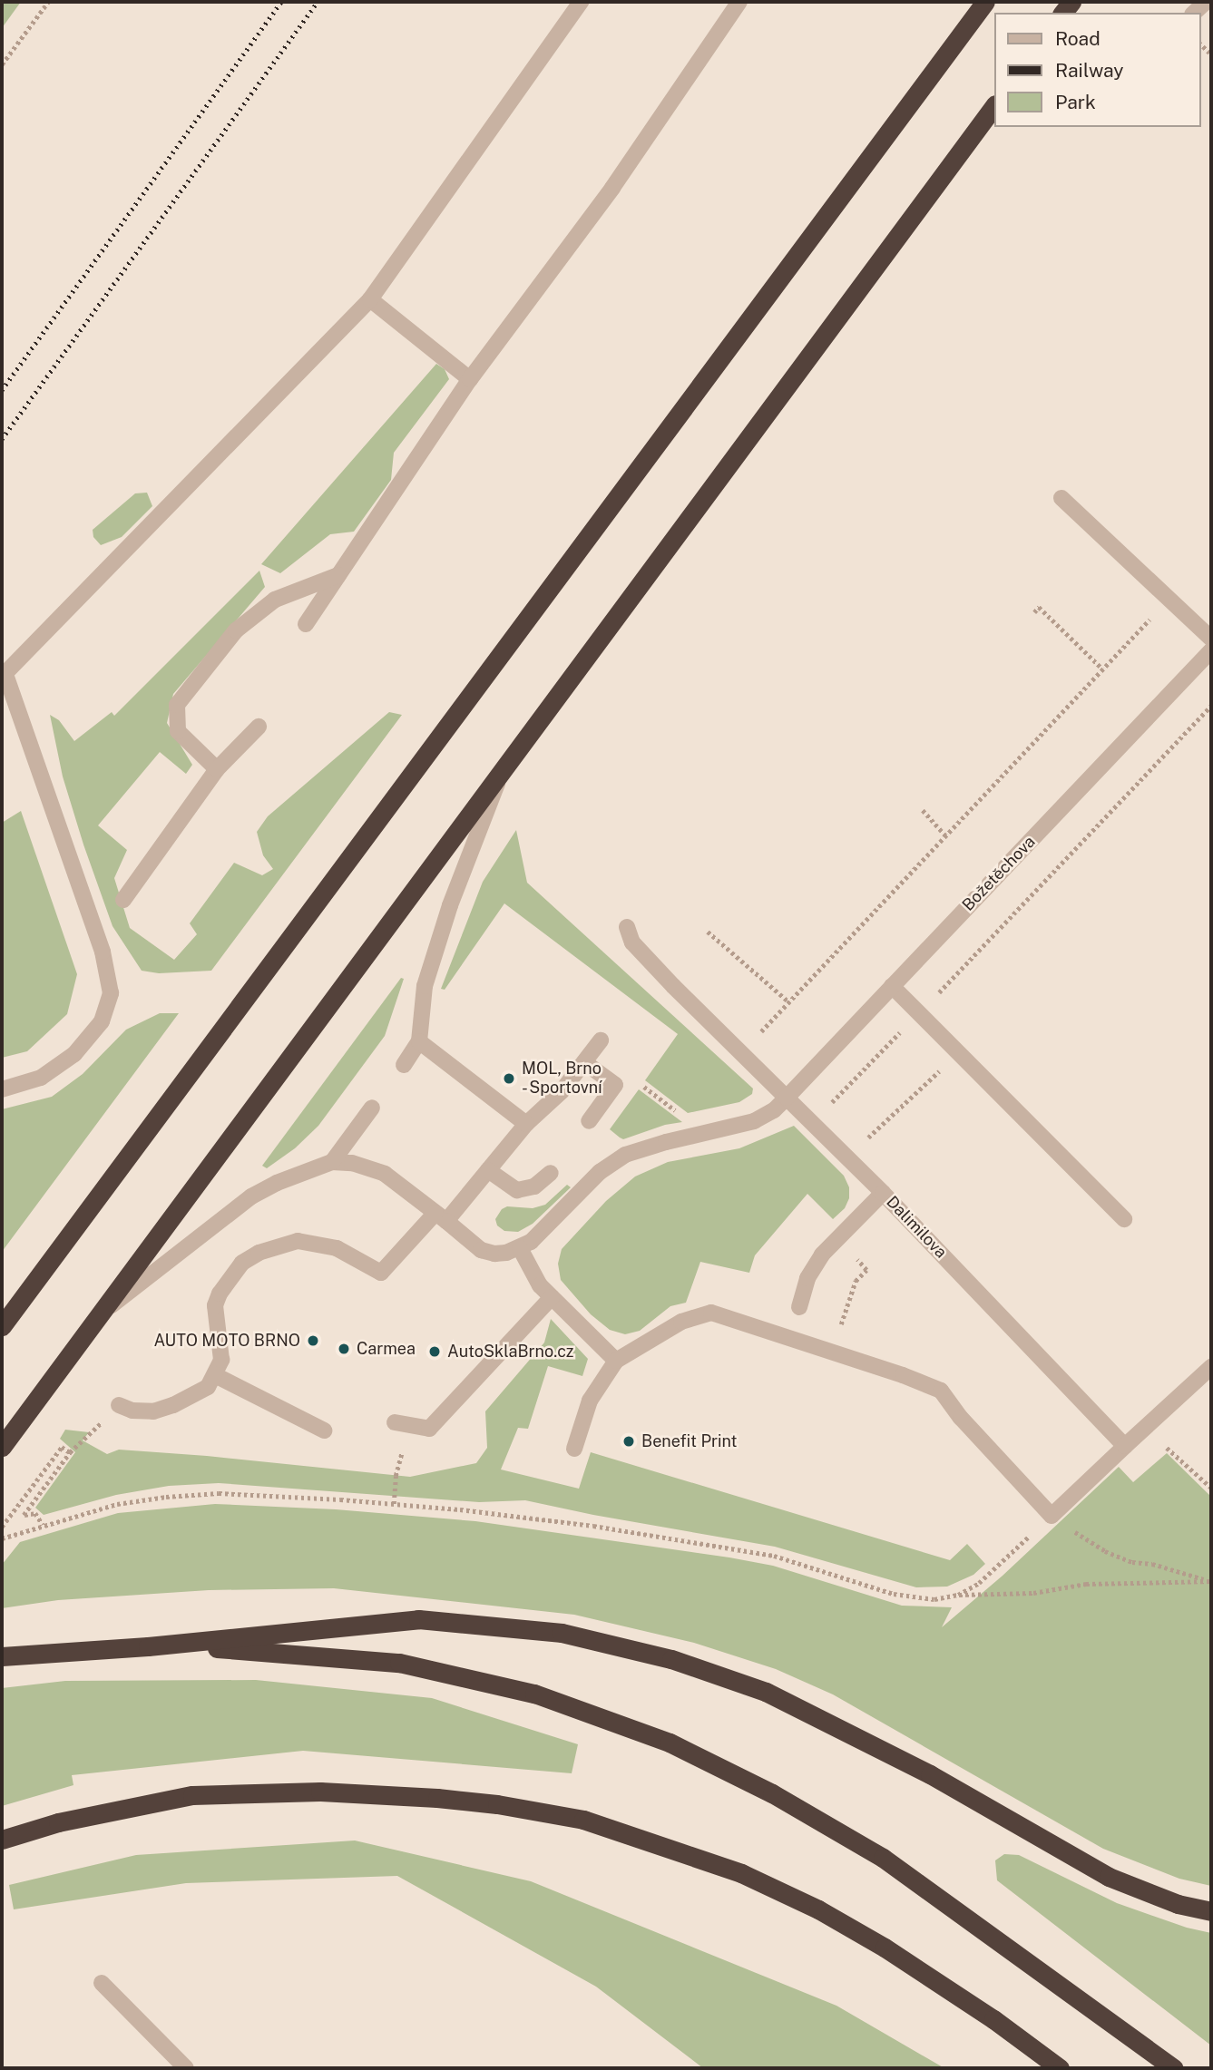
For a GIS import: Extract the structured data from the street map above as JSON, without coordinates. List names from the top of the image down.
{
  "streets": {
    "street": ["Božetěchova", "Dalimilova"]
  },
  "crossings": [
    ["Božetěchova", "Dalimilova"]
  ],
  "places": [
    "MOL, Brno - Sportovní",
    "AUTO MOTO BRNO",
    "Carmea",
    "AutoSklaBrno.cz",
    "Benefit Print"
  ],
  "legend": ["Road", "Railway", "Park"]
}
